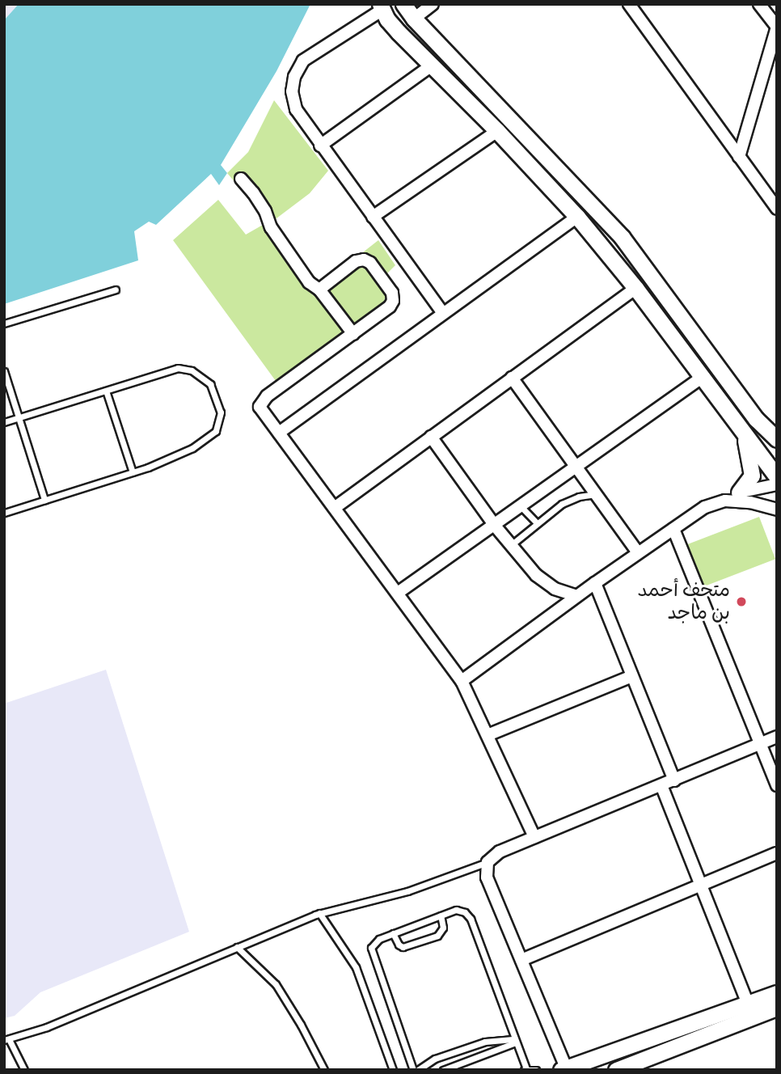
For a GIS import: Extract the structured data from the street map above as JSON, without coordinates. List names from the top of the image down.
{
  "places": ["متحف أحمد بن ماجد"]
}
